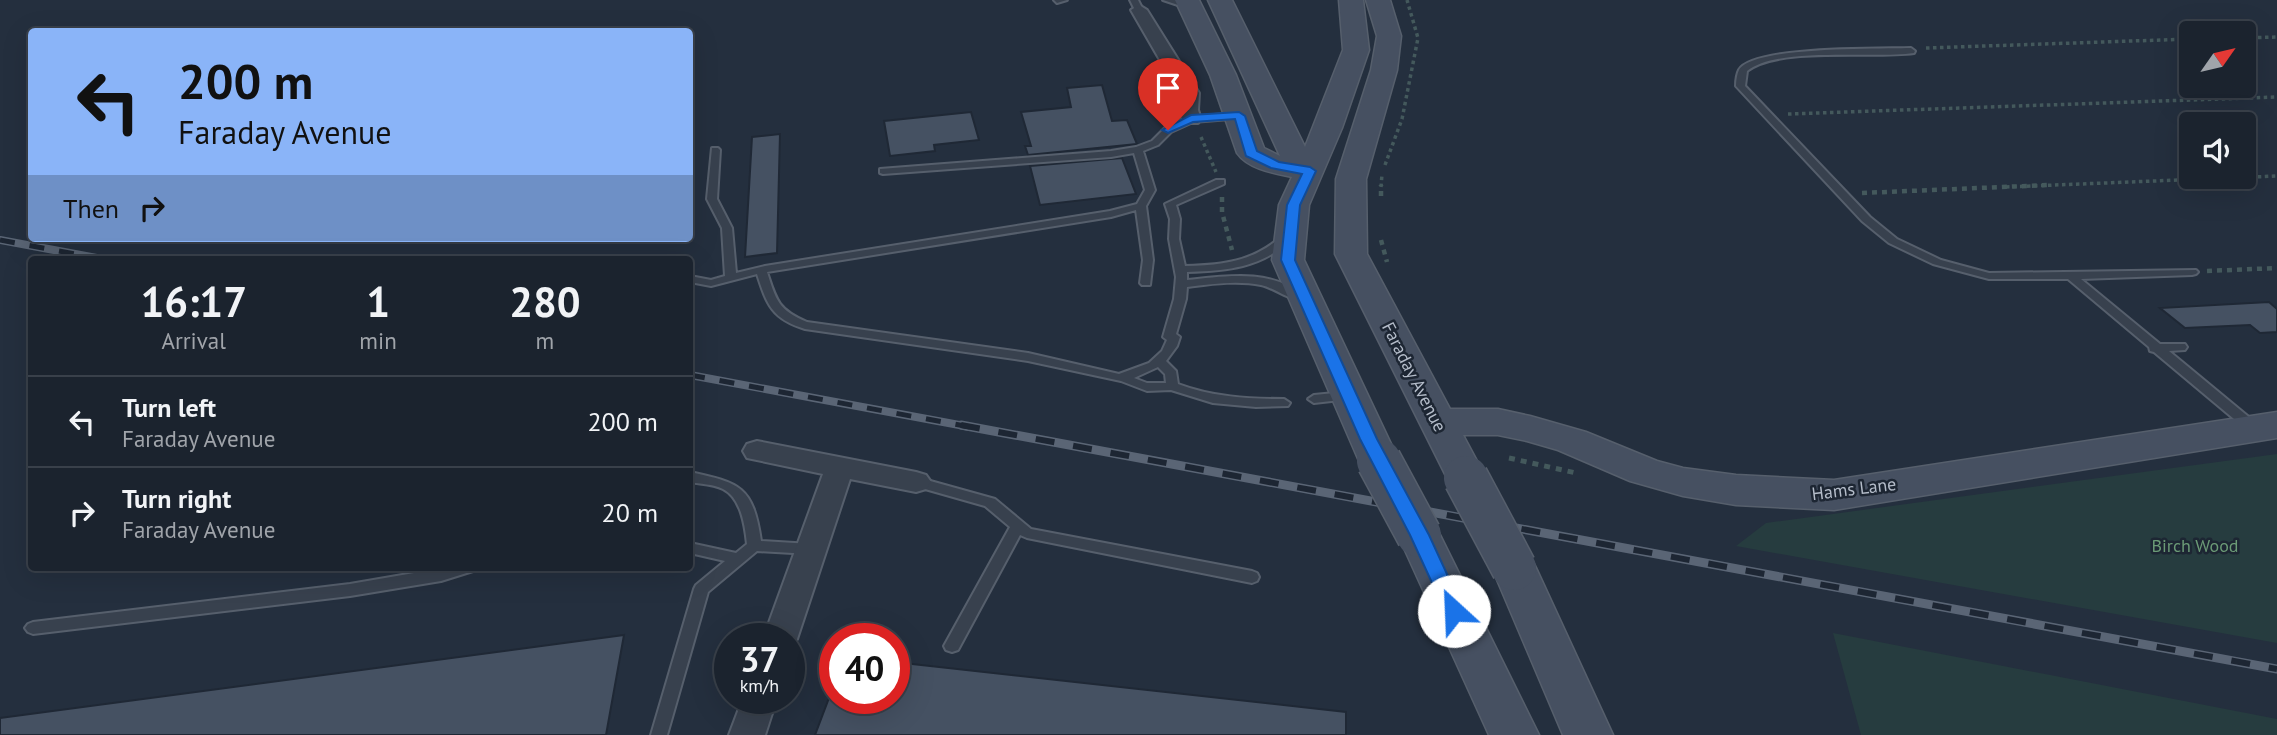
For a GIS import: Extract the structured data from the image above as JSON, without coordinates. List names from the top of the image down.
{
  "streets": {
    "street": ["Faraday Avenue", "Hams Lane"]
  },
  "crossings": [
    ["Faraday Avenue", "Hams Lane"]
  ],
  "parks": ["Birch Wood"],
  "north": "top right",
  "page": {
    "turn": ["200 m", "Faraday Avenue"],
    "then": "Then",
    "eta": [
      "16:17",
      "Arrival",
      "1",
      "min",
      "280",
      "m"
    ],
    "list": [
      {
        "name": "Turn left",
        "note": "Faraday Avenue",
        "value": "200 m"
      },
      {
        "name": "Turn right",
        "note": "Faraday Avenue",
        "value": "20 m"
      }
    ],
    "speed": "37 km/h",
    "limit": "40"
  }
}
